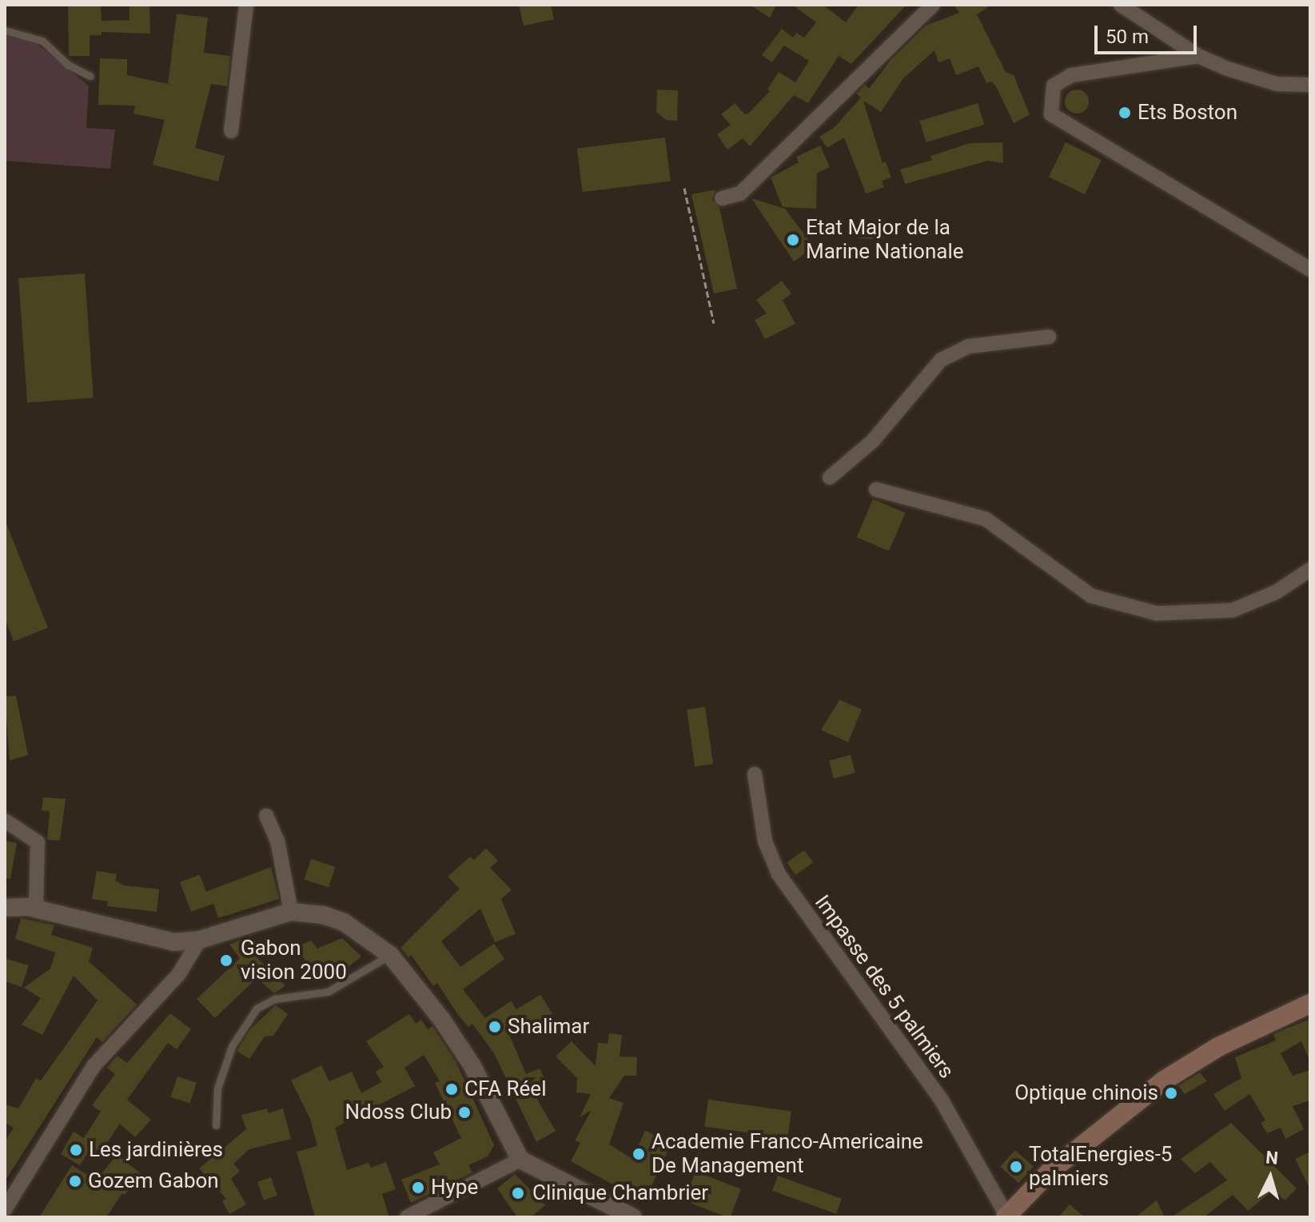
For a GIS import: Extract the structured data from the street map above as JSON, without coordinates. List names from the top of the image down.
{
  "streets": {
    "street": ["Impasse des 5 palmiers"]
  },
  "places": [
    "Ets Boston",
    "Etat Major de la Marine Nationale",
    "Gabon vision 2000",
    "Shalimar",
    "CFA Réel",
    "Optique chinois",
    "Ndoss Club",
    "Les jardinières",
    "Academie Franco-Americaine De Management",
    "TotalEnergies-5 palmiers",
    "Gozem Gabon",
    "Hype",
    "Clinique Chambrier"
  ],
  "scale_bar": "50 m",
  "north": "top"
}
